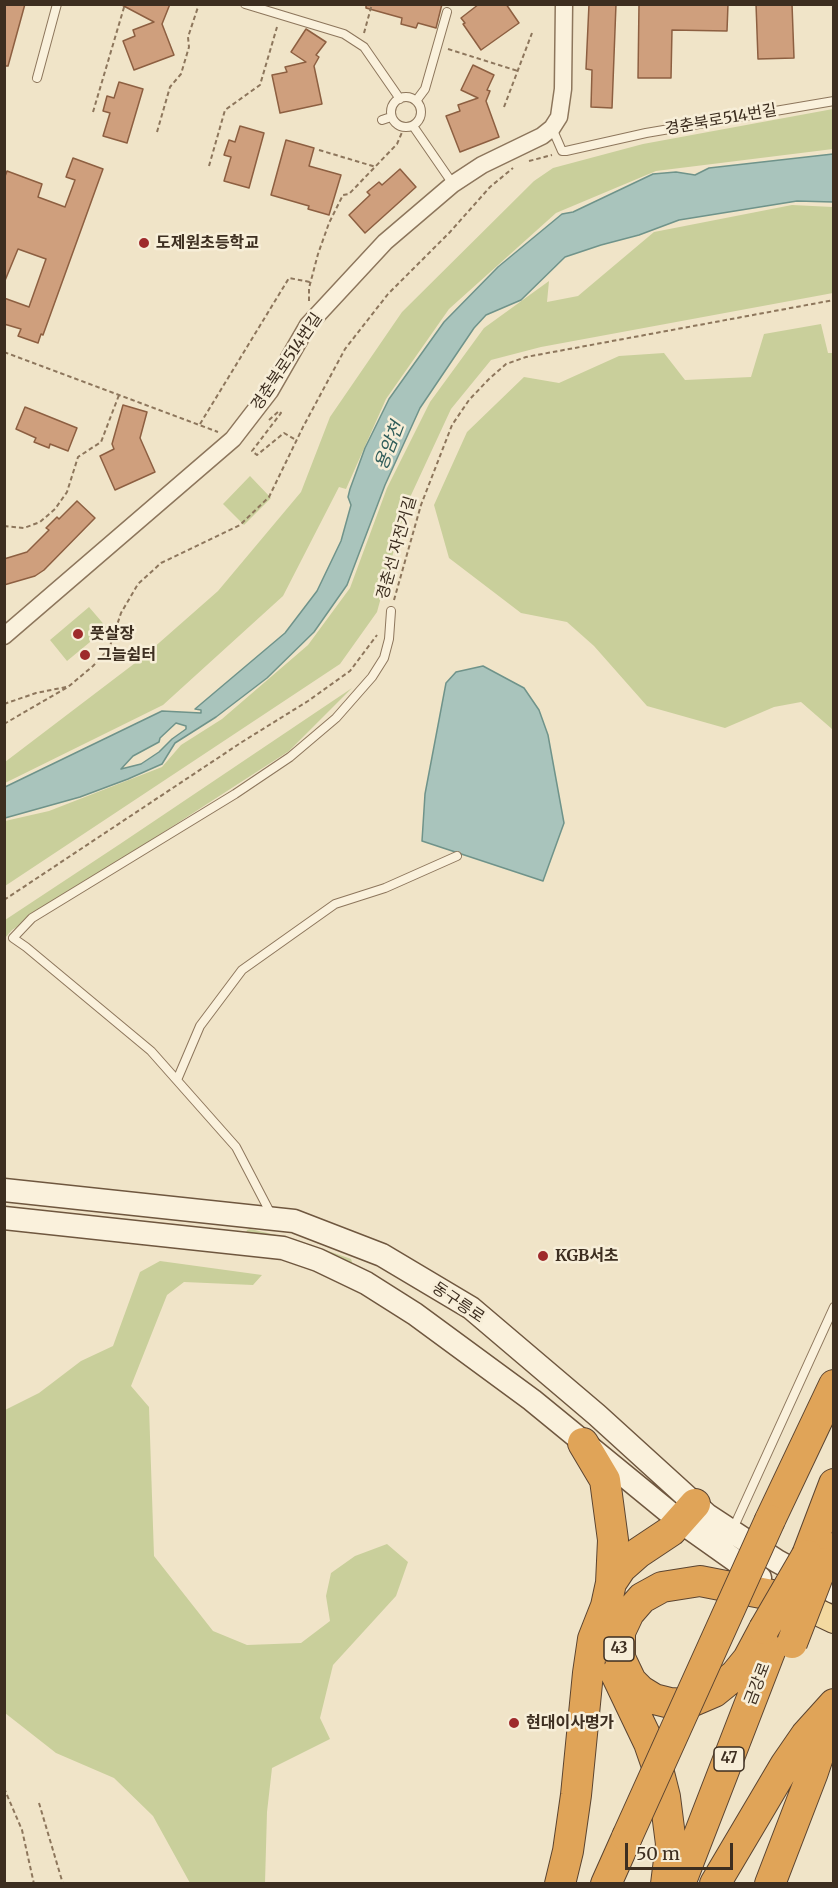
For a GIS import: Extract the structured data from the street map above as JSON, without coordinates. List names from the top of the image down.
{
  "streets": {
    "highway": ["43", "금강로", "47"],
    "main road": ["동구릉로"],
    "street": ["경춘북로514번길"],
    "path": ["경춘선 자전거길"]
  },
  "crossings": [
    ["동구릉로", "43"],
    ["43", "금강로"]
  ],
  "water": ["용암천"],
  "places": [
    "도제원초등학교",
    "풋살장",
    "그늘쉼터",
    "KGB서초",
    "현대이사명가"
  ],
  "scale_bar": "50 m"
}
